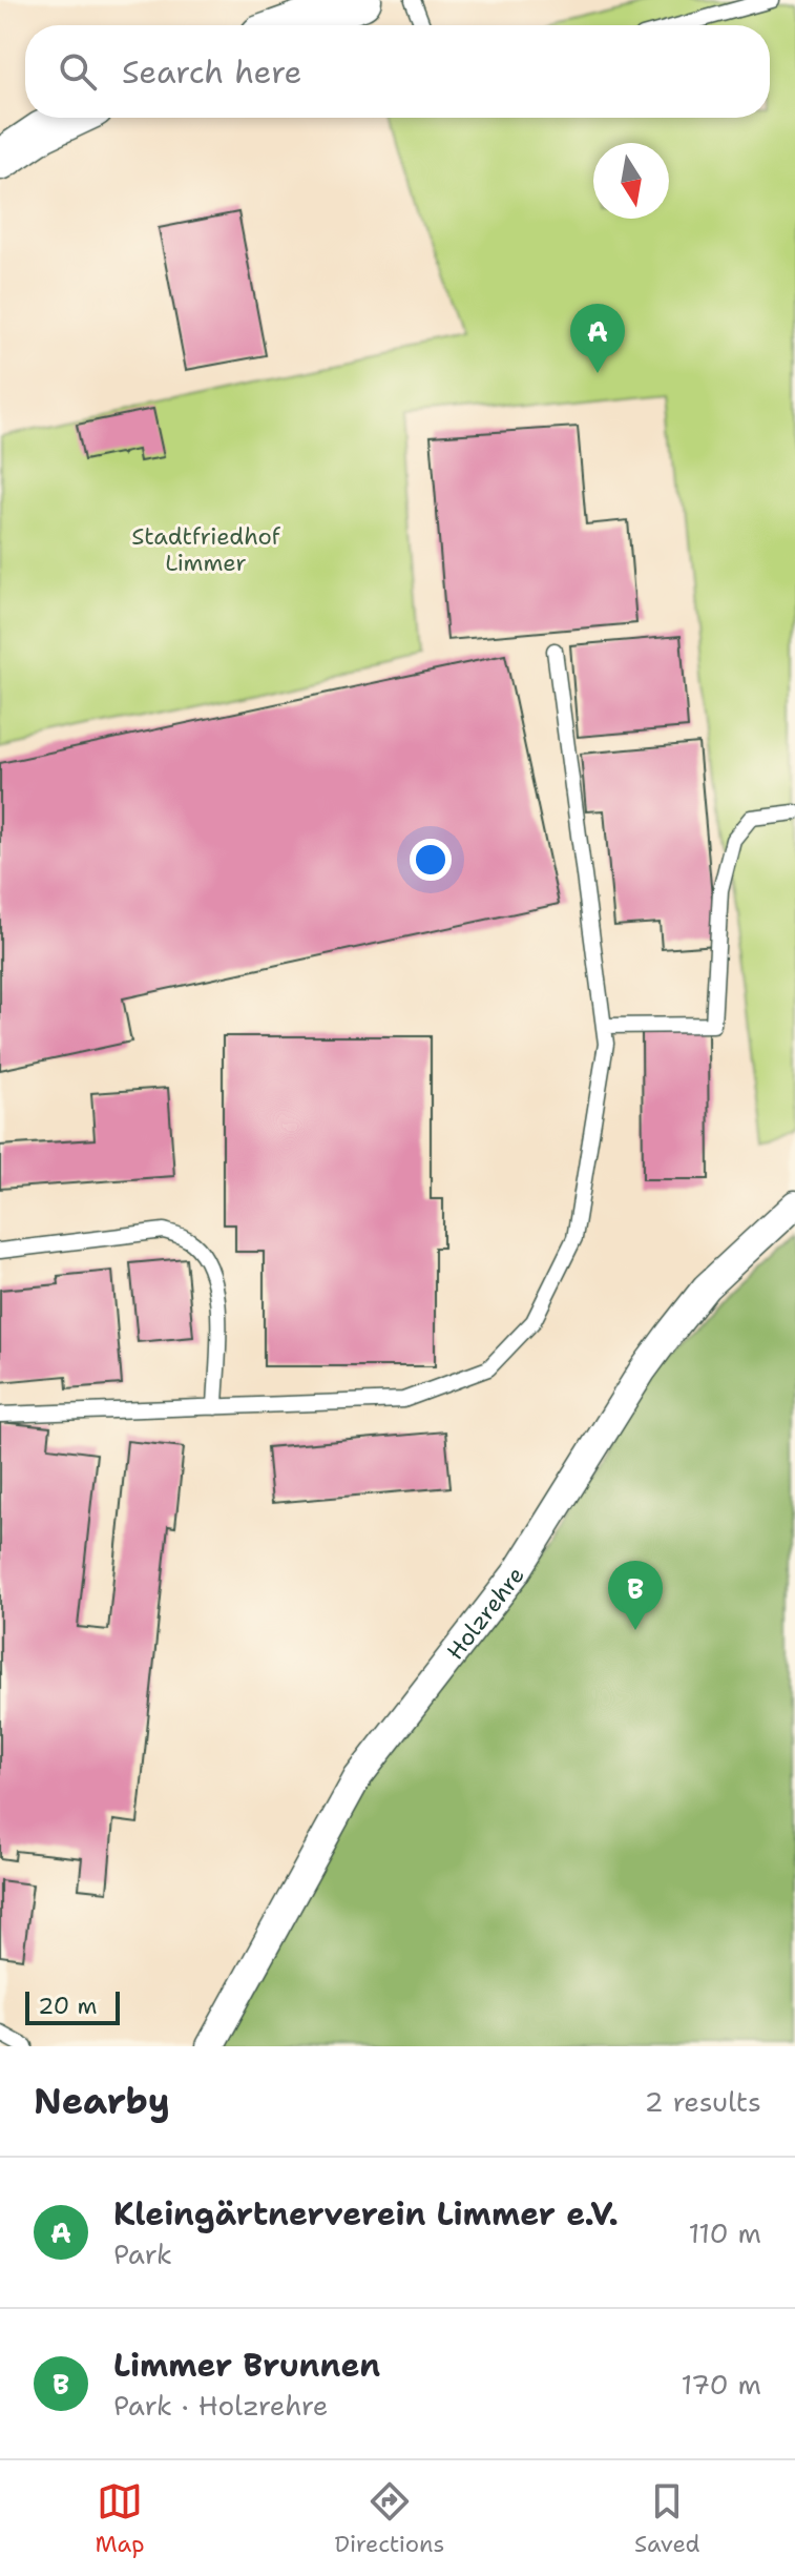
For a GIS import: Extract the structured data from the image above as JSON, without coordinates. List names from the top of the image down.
{
  "streets": {
    "street": ["Holzrehre"]
  },
  "parks": ["Stadtfriedhof Limmer"],
  "scale_bar": "20 m",
  "north": "bottom",
  "page": {
    "search": "Search here",
    "pins": ["A", "B"],
    "scale": "20 m",
    "heading": ["Nearby", "2 results"],
    "list": [
      {
        "mark": "A",
        "name": "Kleingärtnerverein Limmer e.V.",
        "note": "Park",
        "value": "110 m"
      },
      {
        "mark": "B",
        "name": "Limmer Brunnen",
        "note": "Park · Holzrehre",
        "value": "170 m"
      }
    ],
    "nav": ["Map", "Directions", "Saved"]
  }
}
